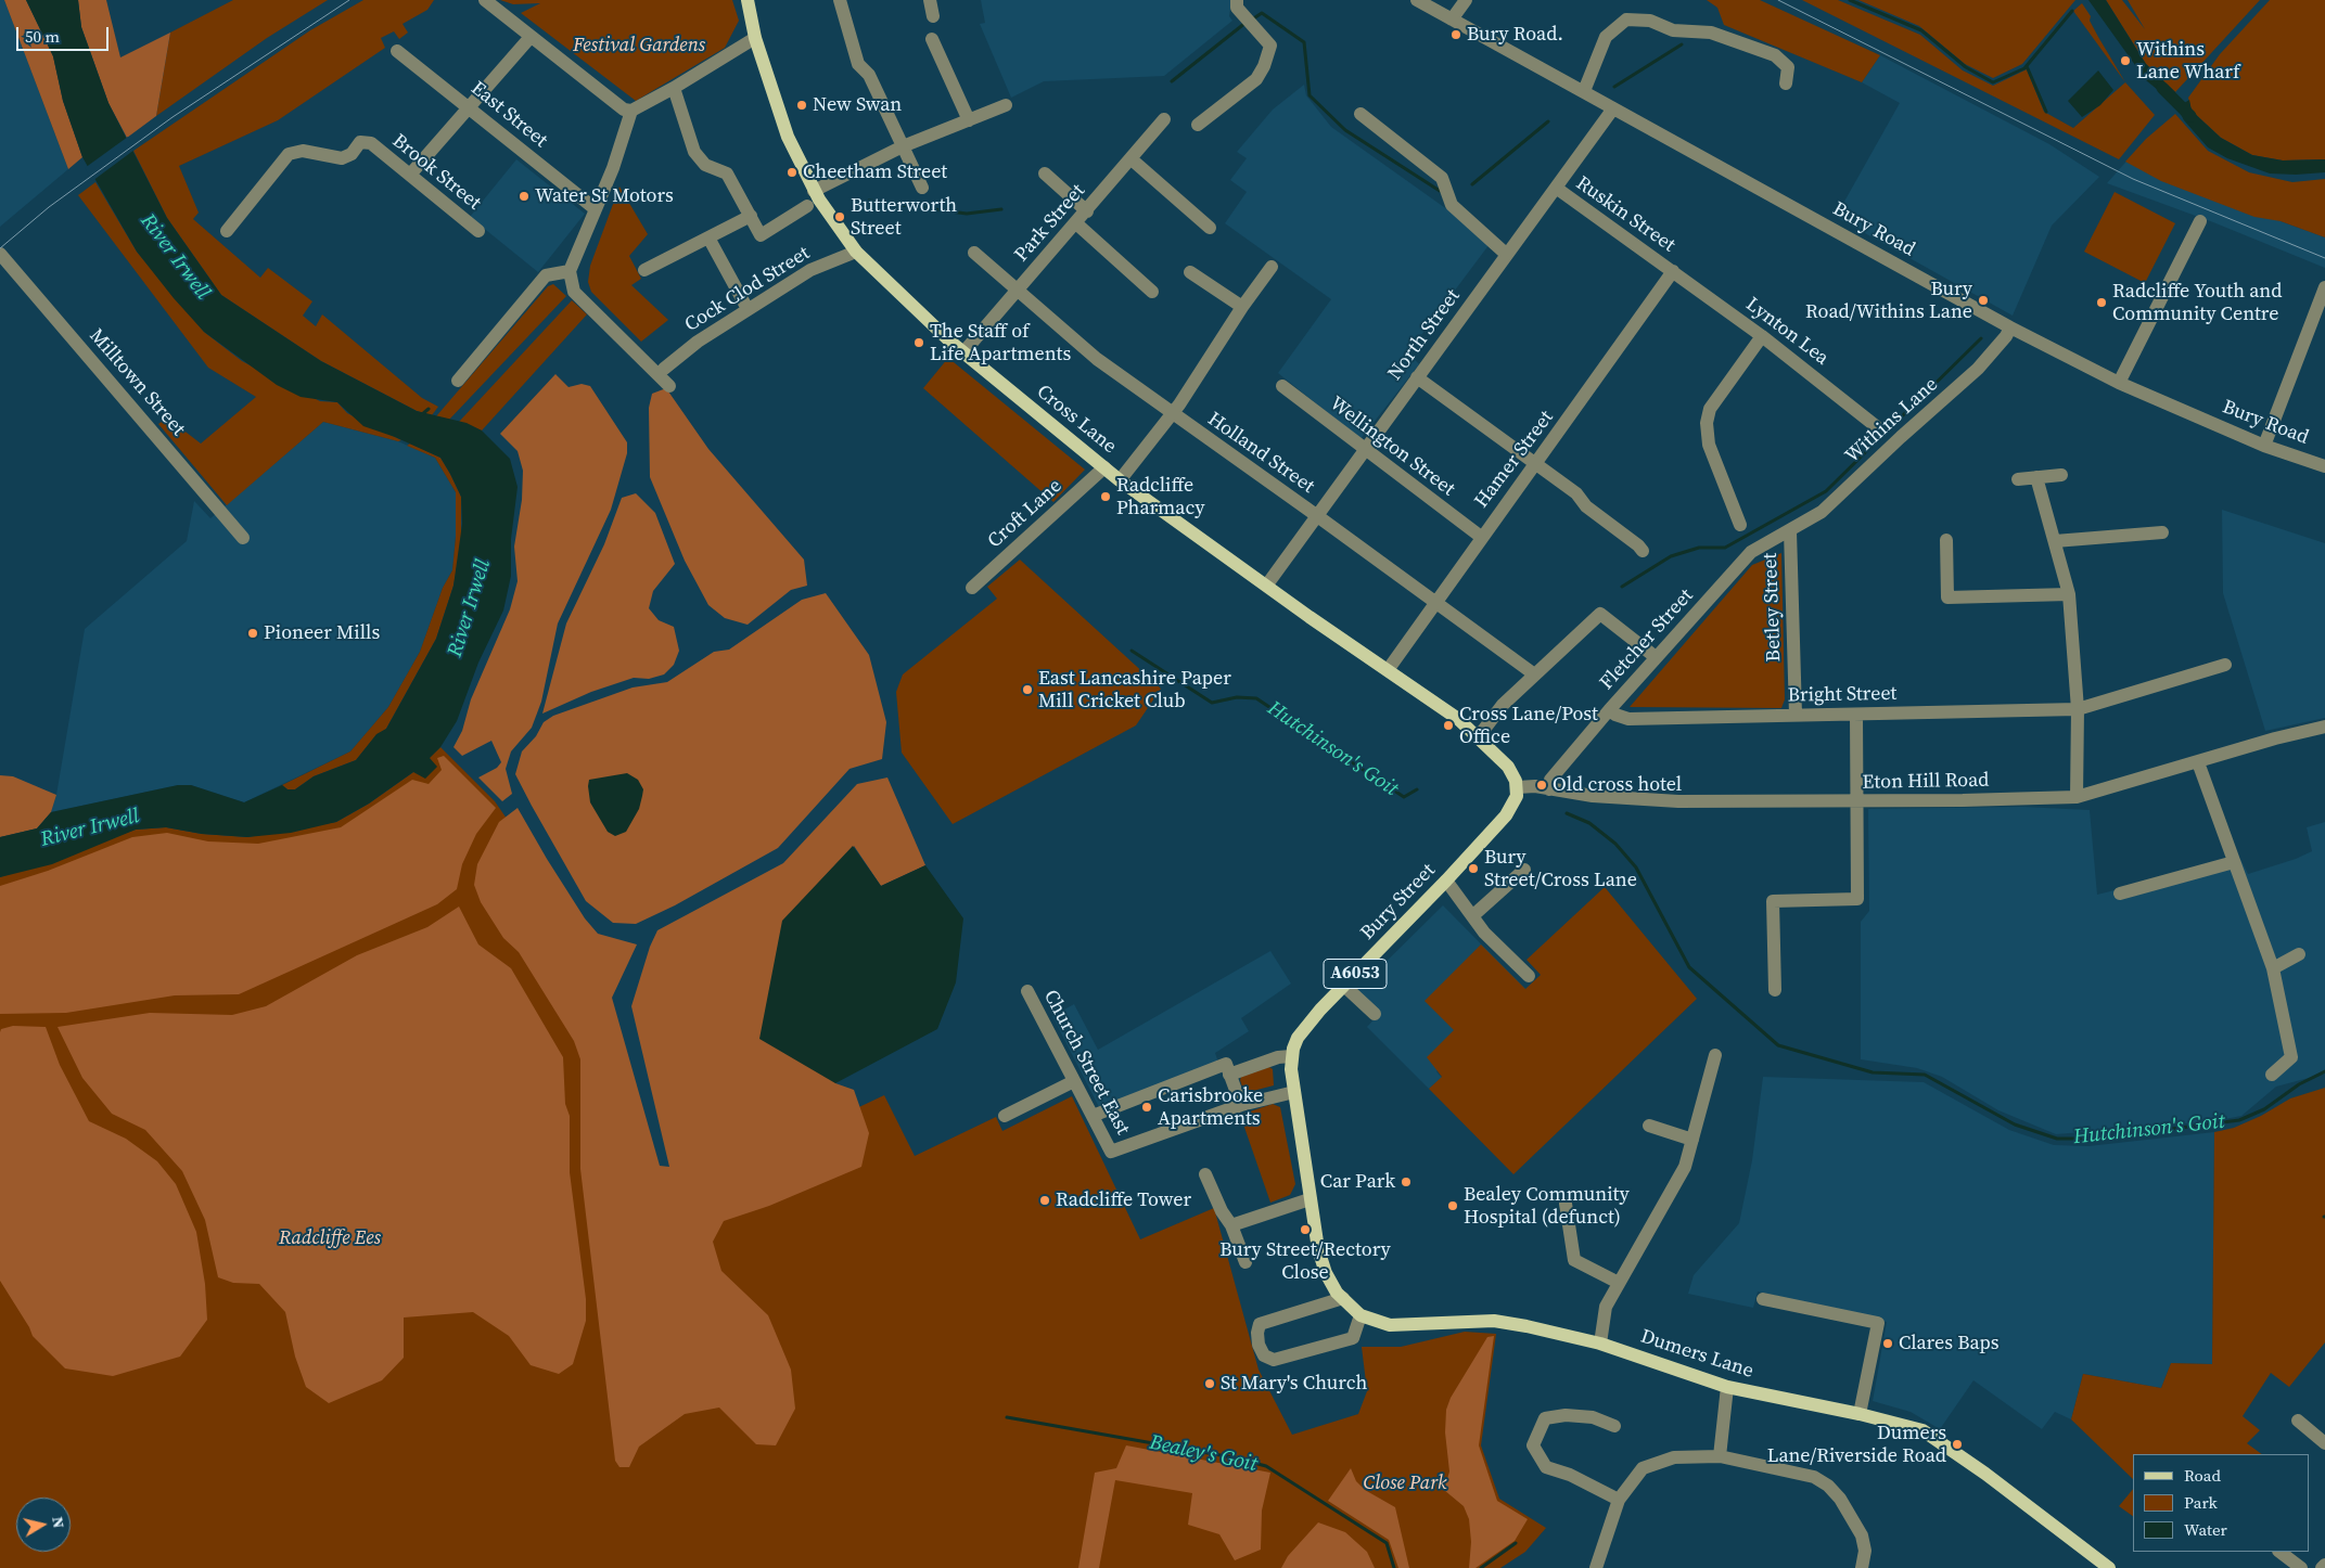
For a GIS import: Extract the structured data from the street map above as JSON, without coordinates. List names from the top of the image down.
{
  "streets": {
    "main road": [
      "Cross Lane",
      "Bury Street",
      "A6053",
      "Dumers Lane"
    ],
    "street": [
      "East Street",
      "Brook Street",
      "Ruskin Street",
      "Park Street",
      "Bury Road",
      "Cock Clod Street",
      "Lynton Lea",
      "North Street",
      "Milltown Street",
      "Withins Lane",
      "Wellington Street",
      "Holland Street",
      "Hamer Street",
      "Croft Lane",
      "Betley Street",
      "Fletcher Street",
      "Bright Street",
      "Eton Hill Road",
      "Church Street East"
    ]
  },
  "crossings": [
    ["Ruskin Street", "Lynton Lea"],
    ["Ruskin Street", "North Street"],
    ["Ruskin Street", "Hamer Street"],
    ["Park Street", "Cross Lane"],
    ["Park Street", "Holland Street"],
    ["Bury Road", "North Street"],
    ["Bury Road", "Withins Lane"],
    ["Cock Clod Street", "Cross Lane"],
    ["Lynton Lea", "Hamer Street"],
    ["North Street", "Cross Lane"],
    ["North Street", "Wellington Street"],
    ["North Street", "Holland Street"],
    ["Cross Lane", "Hamer Street"],
    ["Cross Lane", "Croft Lane"],
    ["Cross Lane", "Eton Hill Road"],
    ["Cross Lane", "Bury Street"],
    ["Withins Lane", "Betley Street"],
    ["Withins Lane", "Fletcher Street"],
    ["Wellington Street", "Hamer Street"],
    ["Holland Street", "Hamer Street"],
    ["Betley Street", "Fletcher Street"],
    ["Betley Street", "Bright Street"],
    ["Fletcher Street", "Bright Street"],
    ["Fletcher Street", "Eton Hill Road"],
    ["Eton Hill Road", "Bury Street"],
    ["Bury Street", "Dumers Lane"]
  ],
  "water": ["River Irwell", "Hutchinson's Goit", "Bealey's Goit"],
  "parks": ["Festival Gardens", "Radcliffe Ees", "Close Park"],
  "places": [
    "Bury Road.",
    "Withins Lane Wharf",
    "New Swan",
    "Cheetham Street",
    "Water St Motors",
    "Butterworth Street",
    "Bury Road/Withins Lane",
    "Radcliffe Youth and Community Centre",
    "The Staff of Life Apartments",
    "Radcliffe Pharmacy",
    "Pioneer Mills",
    "East Lancashire Paper Mill Cricket Club",
    "Cross Lane/Post Office",
    "Old cross hotel",
    "Bury Street/Cross Lane",
    "Carisbrooke Apartments",
    "Car Park",
    "Radcliffe Tower",
    "Bealey Community Hospital (defunct)",
    "Bury Street/Rectory Close",
    "Clares Baps",
    "St Mary's Church",
    "Dumers Lane/Riverside Road"
  ],
  "legend": ["Road", "Park", "Water"],
  "scale_bar": "50 m",
  "north": "right"
}
